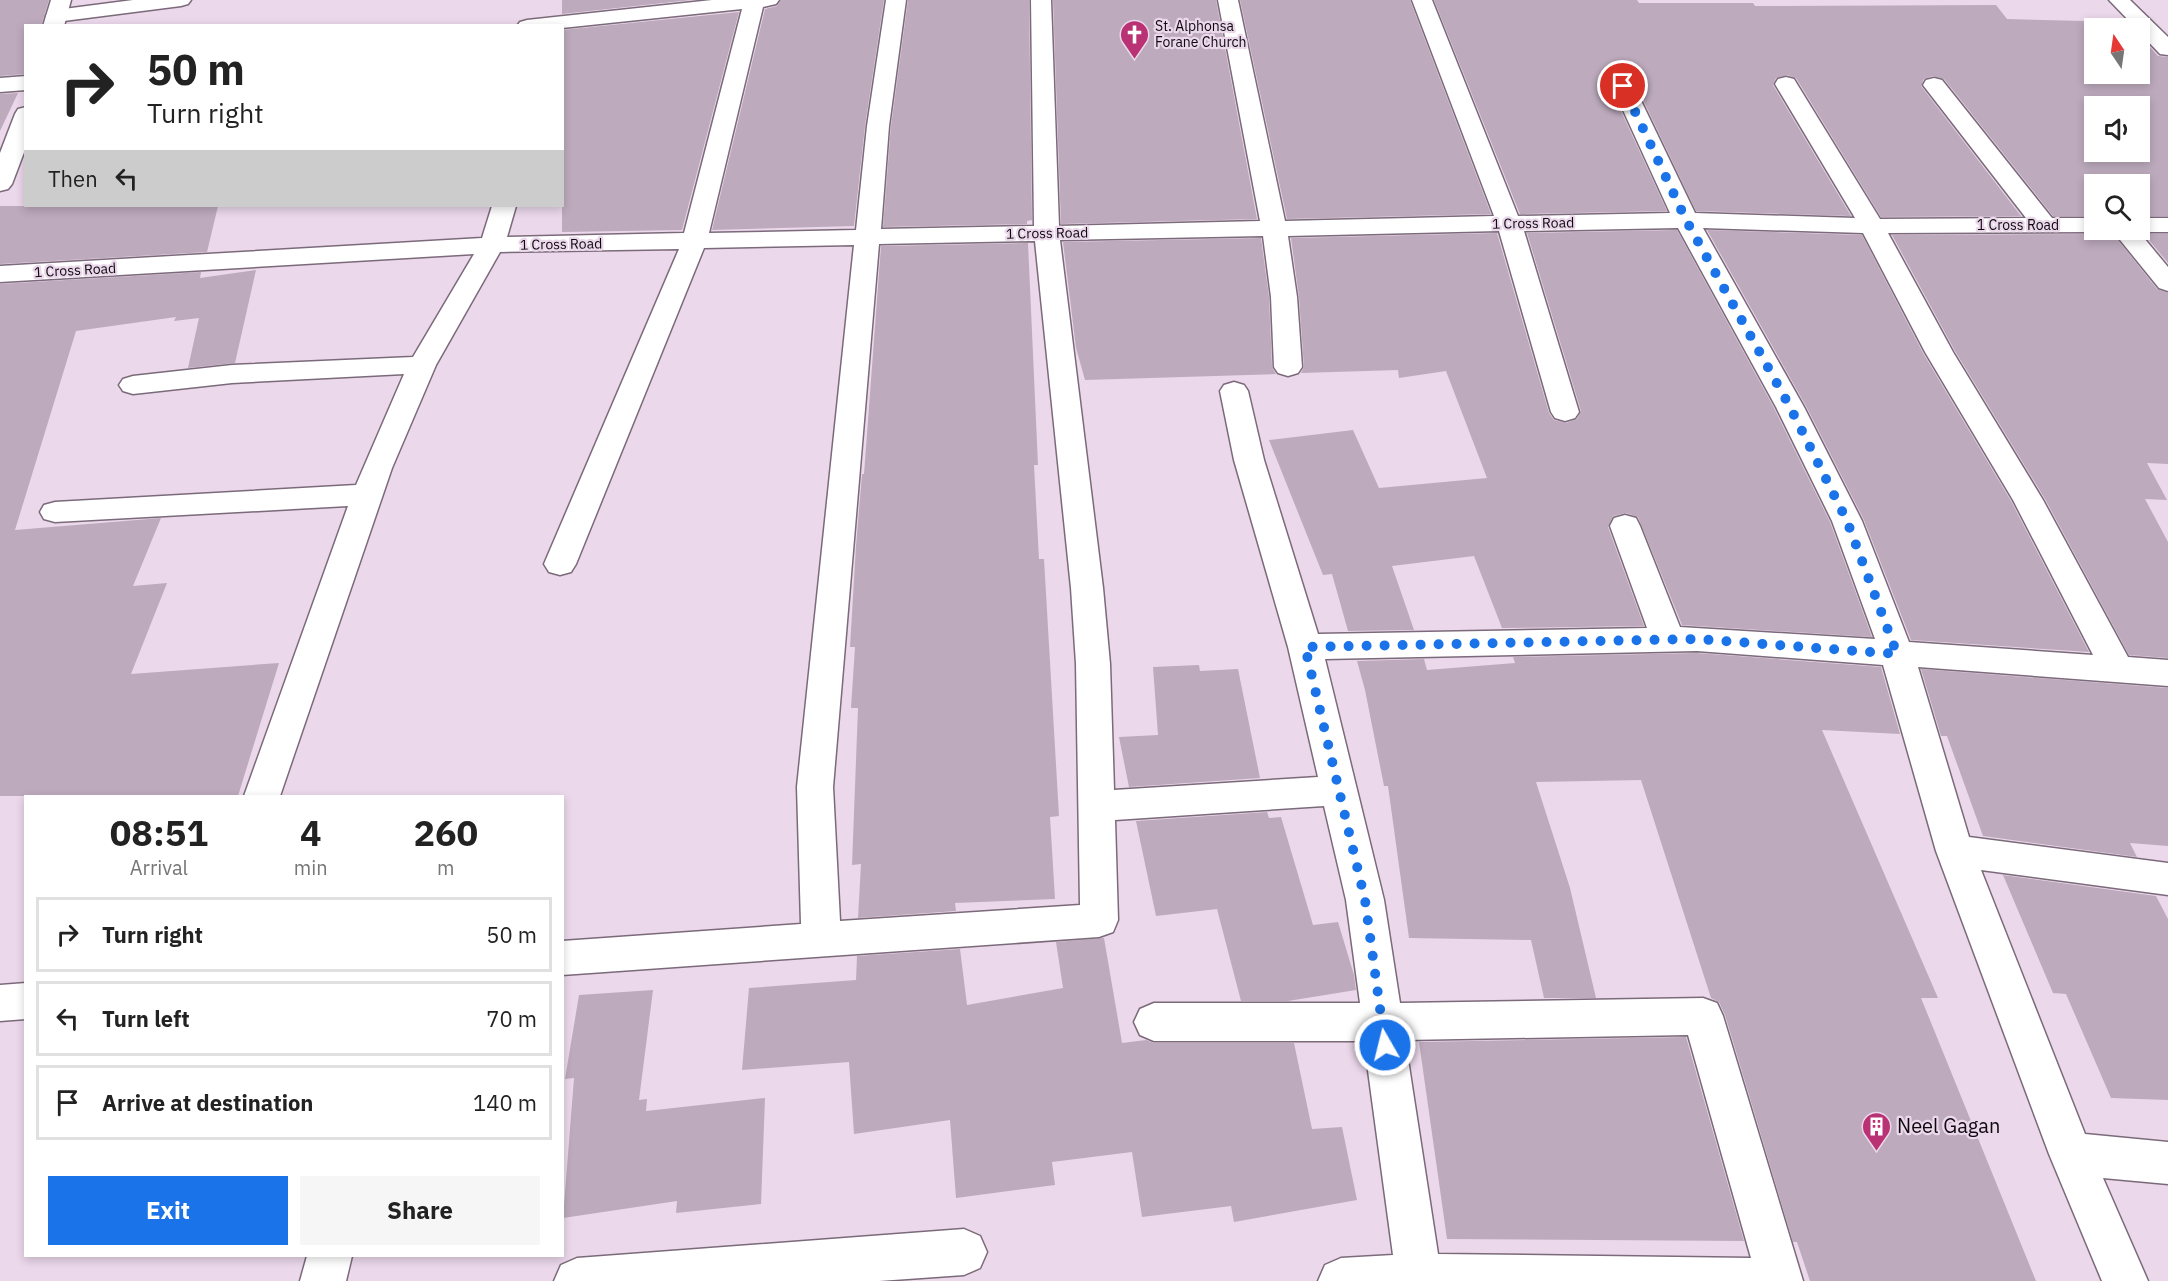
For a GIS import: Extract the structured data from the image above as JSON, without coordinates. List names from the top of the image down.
{
  "streets": {
    "street": ["1 Cross Road"]
  },
  "places": {
    "church": ["St. Alphonsa Forane Church"],
    "building": ["Neel Gagan"]
  },
  "north": "top",
  "page": {
    "turn": ["50 m", "Turn right"],
    "then": "Then",
    "eta": [
      "08:51",
      "Arrival",
      "4",
      "min",
      "260",
      "m"
    ],
    "list": [
      {
        "name": "Turn right",
        "value": "50 m"
      },
      {
        "name": "Turn left",
        "value": "70 m"
      },
      {
        "name": "Arrive at destination",
        "value": "140 m"
      }
    ],
    "buttons": ["Exit", "Share"]
  }
}
